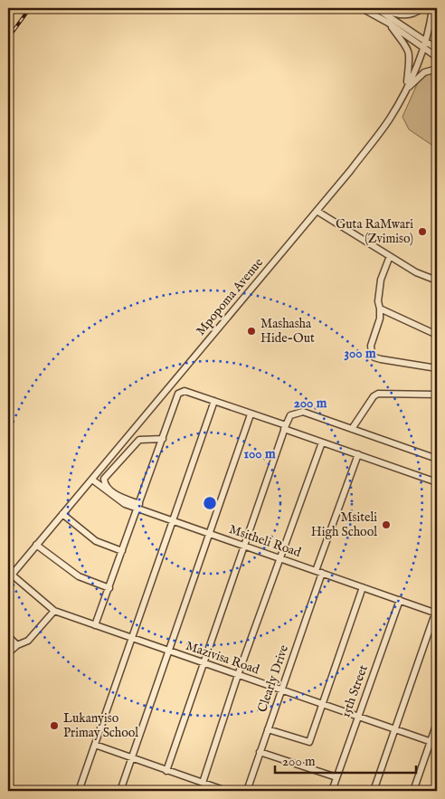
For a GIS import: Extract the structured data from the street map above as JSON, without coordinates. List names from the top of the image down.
{
  "streets": {
    "street": [
      "Mpopoma Avenue",
      "Msitheli Road",
      "Mazivisa Road",
      "Clearly Drive",
      "15th Street"
    ]
  },
  "crossings": [
    ["Mpopoma Avenue", "Msitheli Road"],
    ["Mpopoma Avenue", "Mazivisa Road"],
    ["Msitheli Road", "Clearly Drive"],
    ["Msitheli Road", "15th Street"],
    ["Mazivisa Road", "Clearly Drive"],
    ["Mazivisa Road", "15th Street"]
  ],
  "places": [
    "Guta RaMwari (Zvimiso)",
    "Mashasha Hide-Out",
    "Msiteli High School",
    "Lukanyiso Primay School"
  ],
  "scale_bar": "200 m",
  "rings": ["300 m", "200 m", "100 m"]
}
